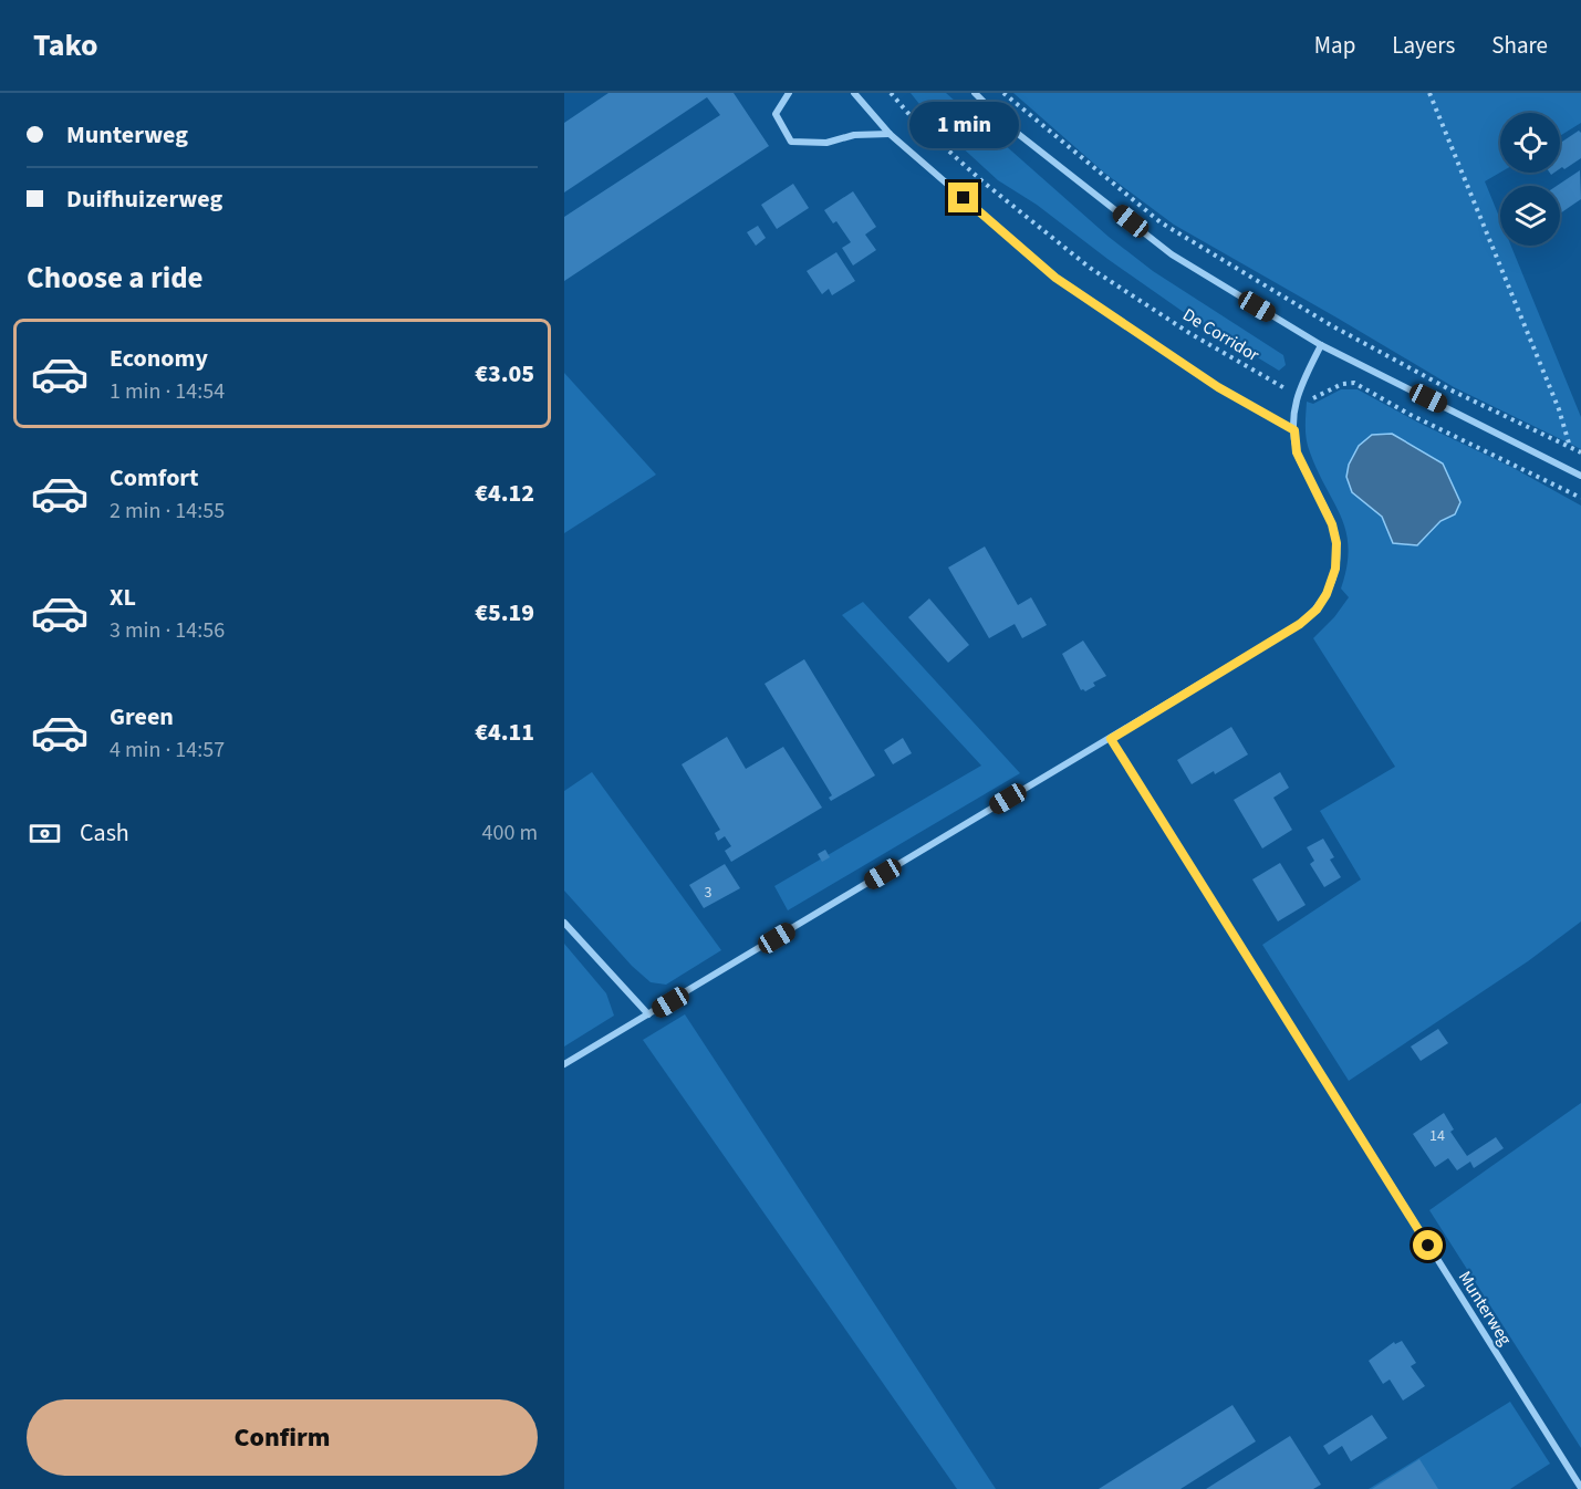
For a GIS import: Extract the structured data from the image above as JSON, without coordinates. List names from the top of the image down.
{
  "streets": {
    "street": ["Munterweg"],
    "path": ["De Corridor"]
  },
  "house_numbers": ["3", "14"],
  "page": {
    "header": "Tako",
    "nav": ["Map", "Layers", "Share"],
    "banner": ["Munterweg", "Duifhuizerweg"],
    "bubble": "1 min",
    "heading": "Choose a ride",
    "list": [
      {
        "name": "Economy",
        "note": "1 min · 14:54",
        "value": "€3.05"
      },
      {
        "name": "Comfort",
        "note": "2 min · 14:55",
        "value": "€4.12"
      },
      {
        "name": "XL",
        "note": "3 min · 14:56",
        "value": "€5.19"
      },
      {
        "name": "Green",
        "note": "4 min · 14:57",
        "value": "€4.11"
      }
    ],
    "pay": ["Cash", "400 m"],
    "buttons": "Confirm"
  }
}
